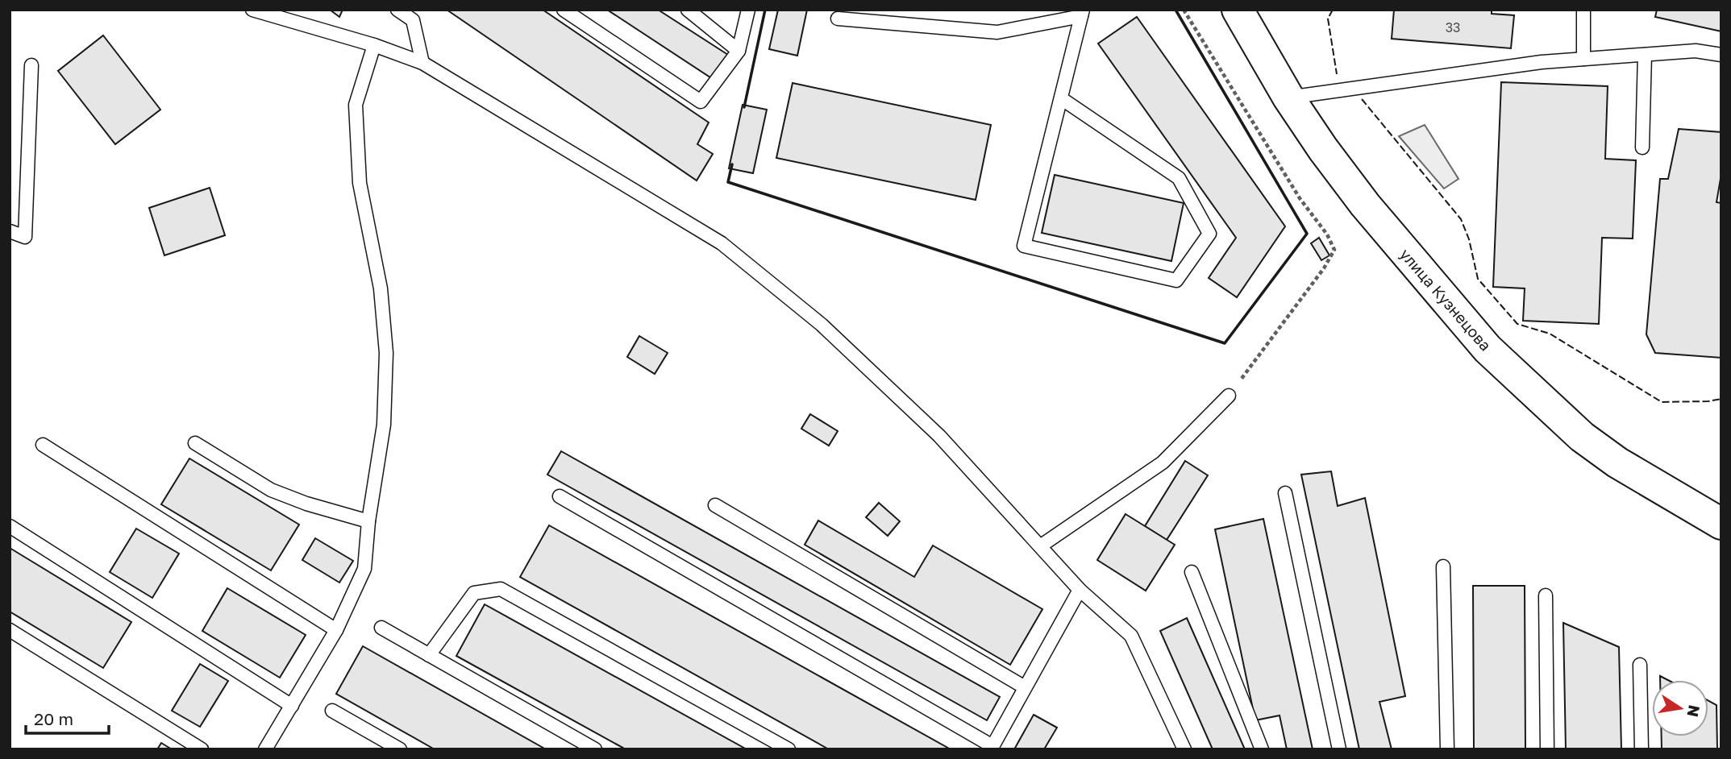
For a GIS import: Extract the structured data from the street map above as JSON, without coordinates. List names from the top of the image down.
{
  "streets": {
    "main road": ["улица Кузнецова"]
  },
  "house_numbers": ["33"],
  "scale_bar": "20 m",
  "north": "right"
}
